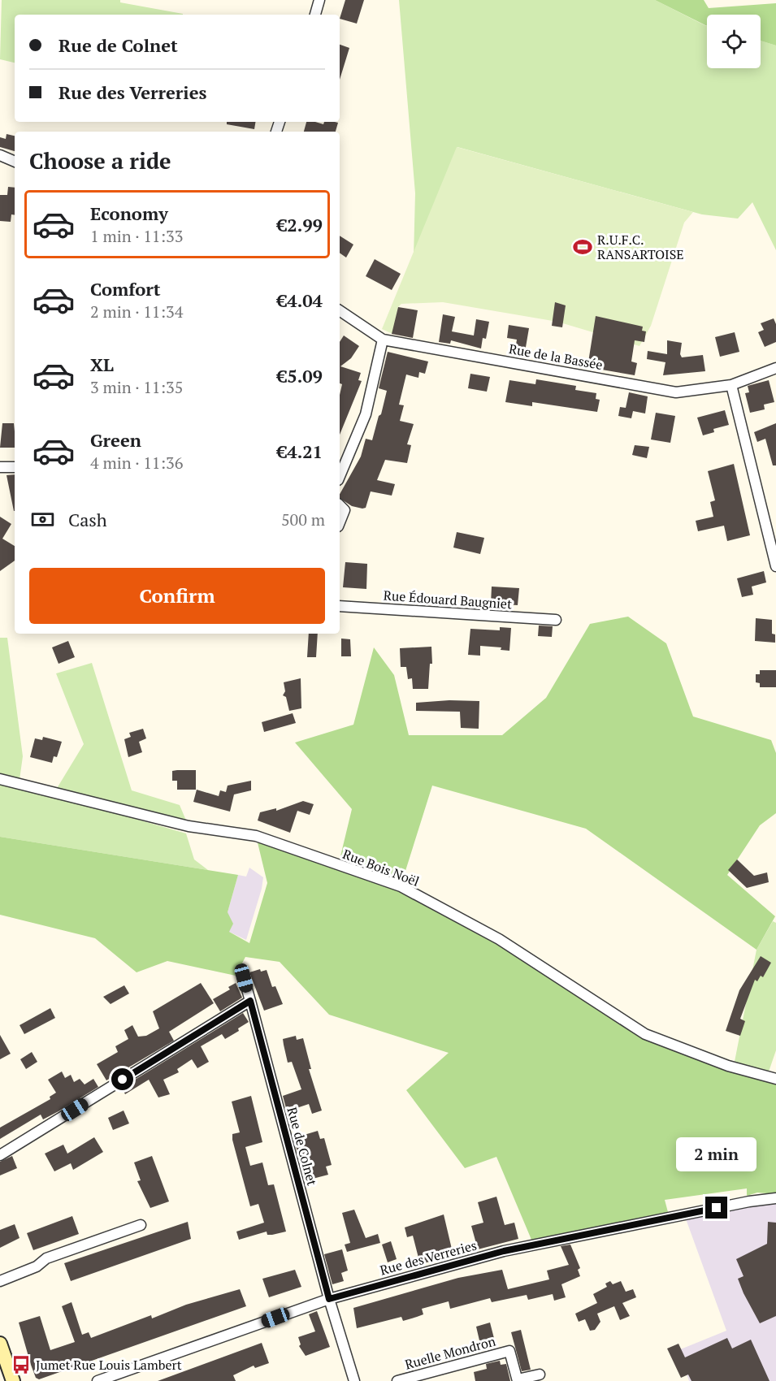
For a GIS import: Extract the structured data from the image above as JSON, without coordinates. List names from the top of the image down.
{
  "streets": {
    "street": [
      "Rue de la Bassée",
      "Rue Édouard Baugniet",
      "Rue Bois Noël",
      "Rue de Colnet",
      "Rue des Verreries",
      "Ruelle Mondron"
    ]
  },
  "crossings": [
    ["Rue de Colnet", "Rue des Verreries"]
  ],
  "places": {
    "sports": ["R.U.F.C. RANSARTOISE"],
    "bus stop": ["Jumet Rue Louis Lambert"]
  },
  "page": {
    "banner": ["Rue de Colnet", "Rue des Verreries"],
    "heading": "Choose a ride",
    "list": [
      {
        "name": "Economy",
        "note": "1 min · 11:33",
        "value": "€2.99"
      },
      {
        "name": "Comfort",
        "note": "2 min · 11:34",
        "value": "€4.04"
      },
      {
        "name": "XL",
        "note": "3 min · 11:35",
        "value": "€5.09"
      },
      {
        "name": "Green",
        "note": "4 min · 11:36",
        "value": "€4.21"
      }
    ],
    "pay": ["Cash", "500 m"],
    "buttons": "Confirm",
    "bubble": "2 min"
  }
}
